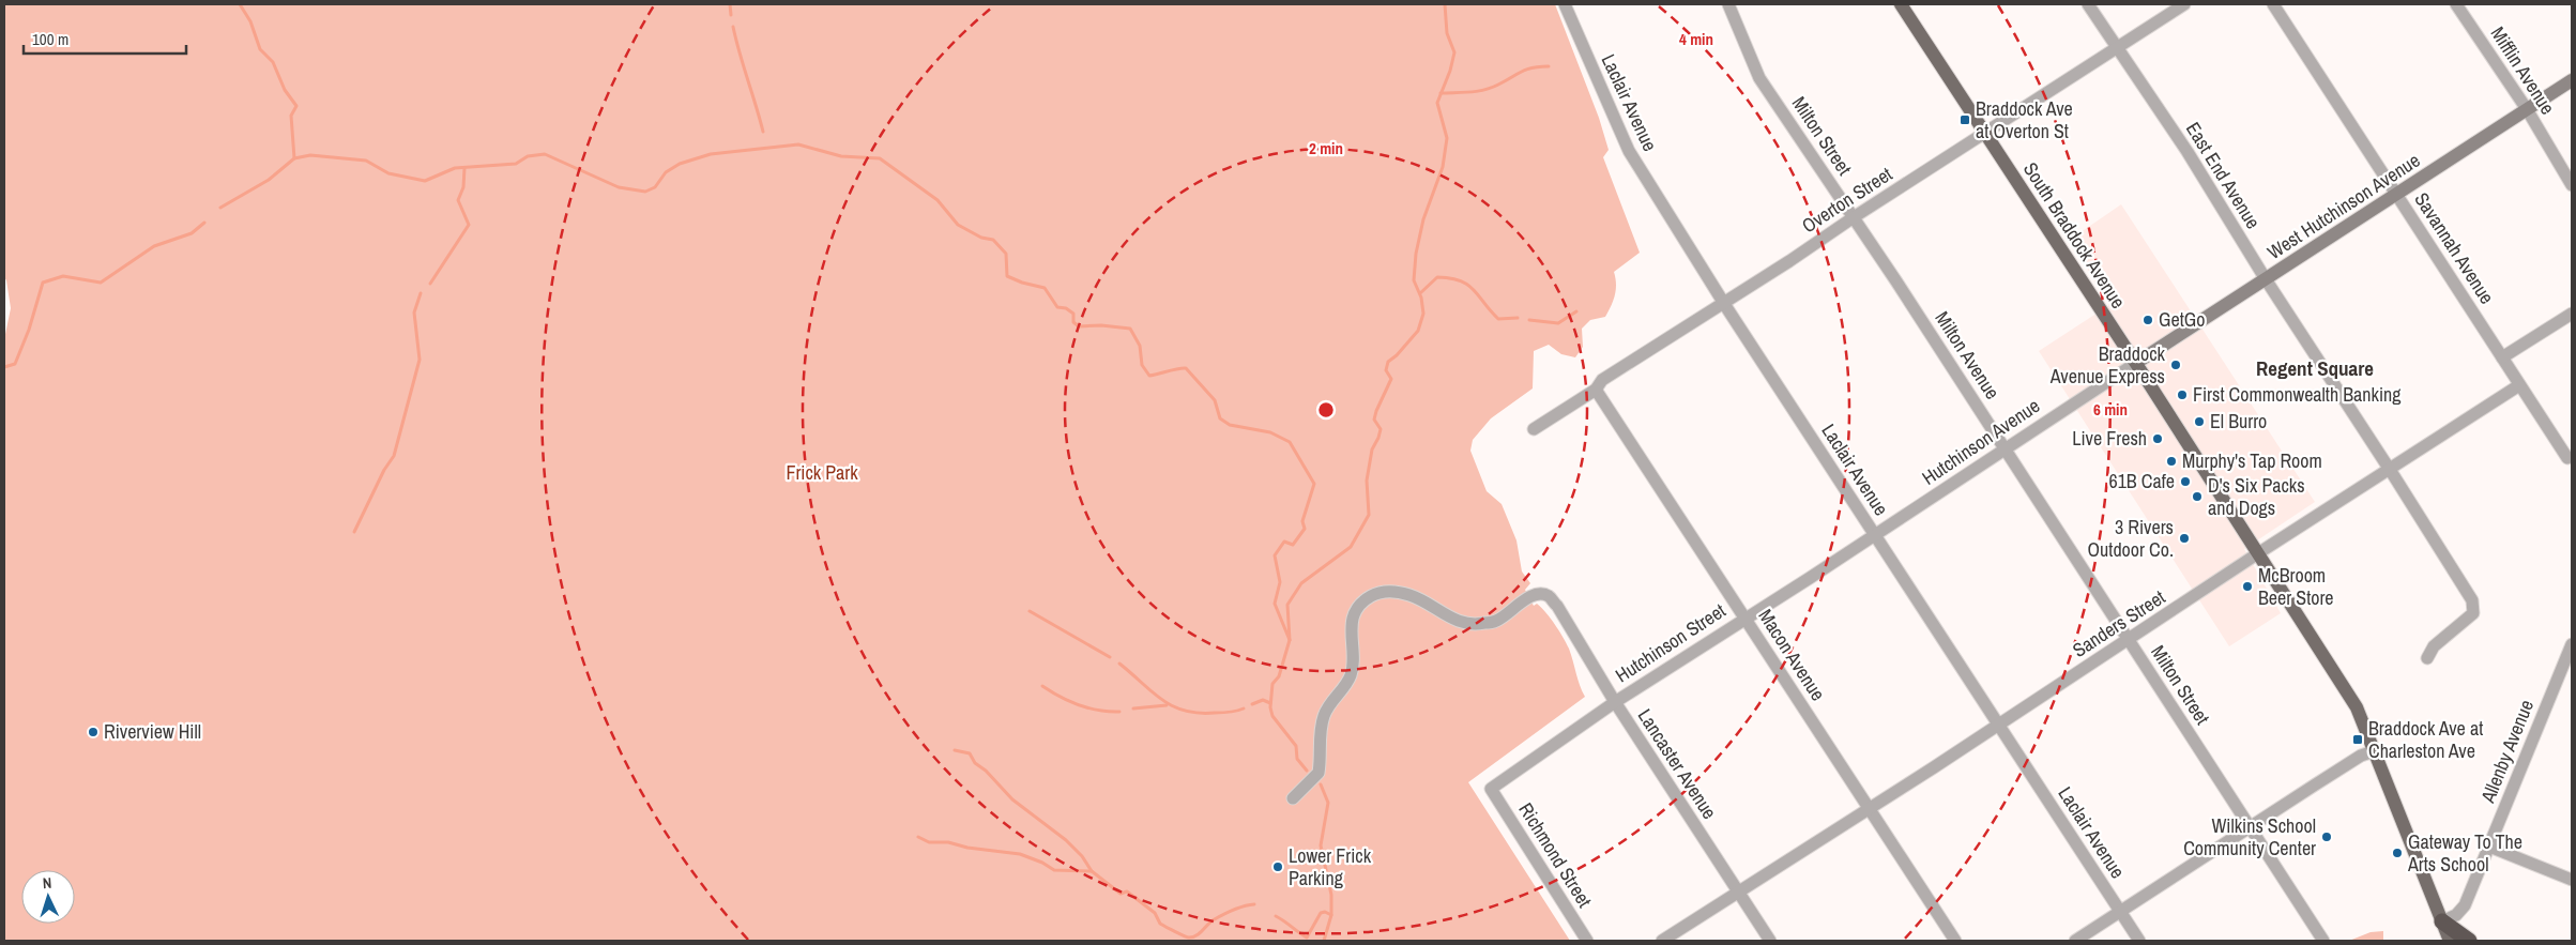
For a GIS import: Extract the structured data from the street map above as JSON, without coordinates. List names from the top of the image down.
{
  "streets": {
    "main road": ["South Braddock Avenue"],
    "street": [
      "Mifflin Avenue",
      "Laclair Avenue",
      "Milton Street",
      "East End Avenue",
      "Overton Street",
      "West Hutchinson Avenue",
      "Savannah Avenue",
      "Milton Avenue",
      "Hutchinson Avenue",
      "Sanders Street",
      "Hutchinson Street",
      "Macon Avenue",
      "Allenby Avenue",
      "Lancaster Avenue",
      "Richmond Street"
    ]
  },
  "crossings": [
    ["Mifflin Avenue", "West Hutchinson Avenue"],
    ["Laclair Avenue", "Overton Street"],
    ["Laclair Avenue", "Hutchinson Avenue"],
    ["Laclair Avenue", "Sanders Street"],
    ["Laclair Avenue", "Hutchinson Street"],
    ["Milton Street", "Overton Street"],
    ["Milton Street", "Milton Avenue"],
    ["Milton Street", "Hutchinson Avenue"],
    ["Milton Street", "Sanders Street"],
    ["East End Avenue", "Overton Street"],
    ["East End Avenue", "West Hutchinson Avenue"],
    ["East End Avenue", "Sanders Street"],
    ["Overton Street", "South Braddock Avenue"],
    ["Overton Street", "Macon Avenue"],
    ["West Hutchinson Avenue", "South Braddock Avenue"],
    ["West Hutchinson Avenue", "Savannah Avenue"],
    ["West Hutchinson Avenue", "Hutchinson Avenue"],
    ["South Braddock Avenue", "Hutchinson Avenue"],
    ["South Braddock Avenue", "Sanders Street"],
    ["South Braddock Avenue", "Allenby Avenue"],
    ["Savannah Avenue", "Sanders Street"],
    ["Milton Avenue", "Hutchinson Avenue"],
    ["Hutchinson Avenue", "Hutchinson Street"],
    ["Sanders Street", "Macon Avenue"],
    ["Sanders Street", "Lancaster Avenue"],
    ["Hutchinson Street", "Macon Avenue"],
    ["Hutchinson Street", "Lancaster Avenue"],
    ["Hutchinson Street", "Richmond Street"]
  ],
  "districts": ["Regent Square"],
  "parks": ["Frick Park"],
  "places": {
    "transit": ["Braddock Ave at Overton St", "Braddock Ave at Charleston Ave"],
    "other": [
      "GetGo",
      "Braddock Avenue Express",
      "First Commonwealth Banking",
      "El Burro",
      "Live Fresh",
      "Murphy's Tap Room",
      "61B Cafe",
      "D's Six Packs and Dogs",
      "3 Rivers Outdoor Co.",
      "McBroom Beer Store",
      "Riverview Hill",
      "Wilkins School Community Center",
      "Gateway To The Arts School",
      "Lower Frick Parking"
    ]
  },
  "scale_bar": "100 m",
  "north": "top",
  "rings": ["4 min", "2 min", "6 min"]
}
